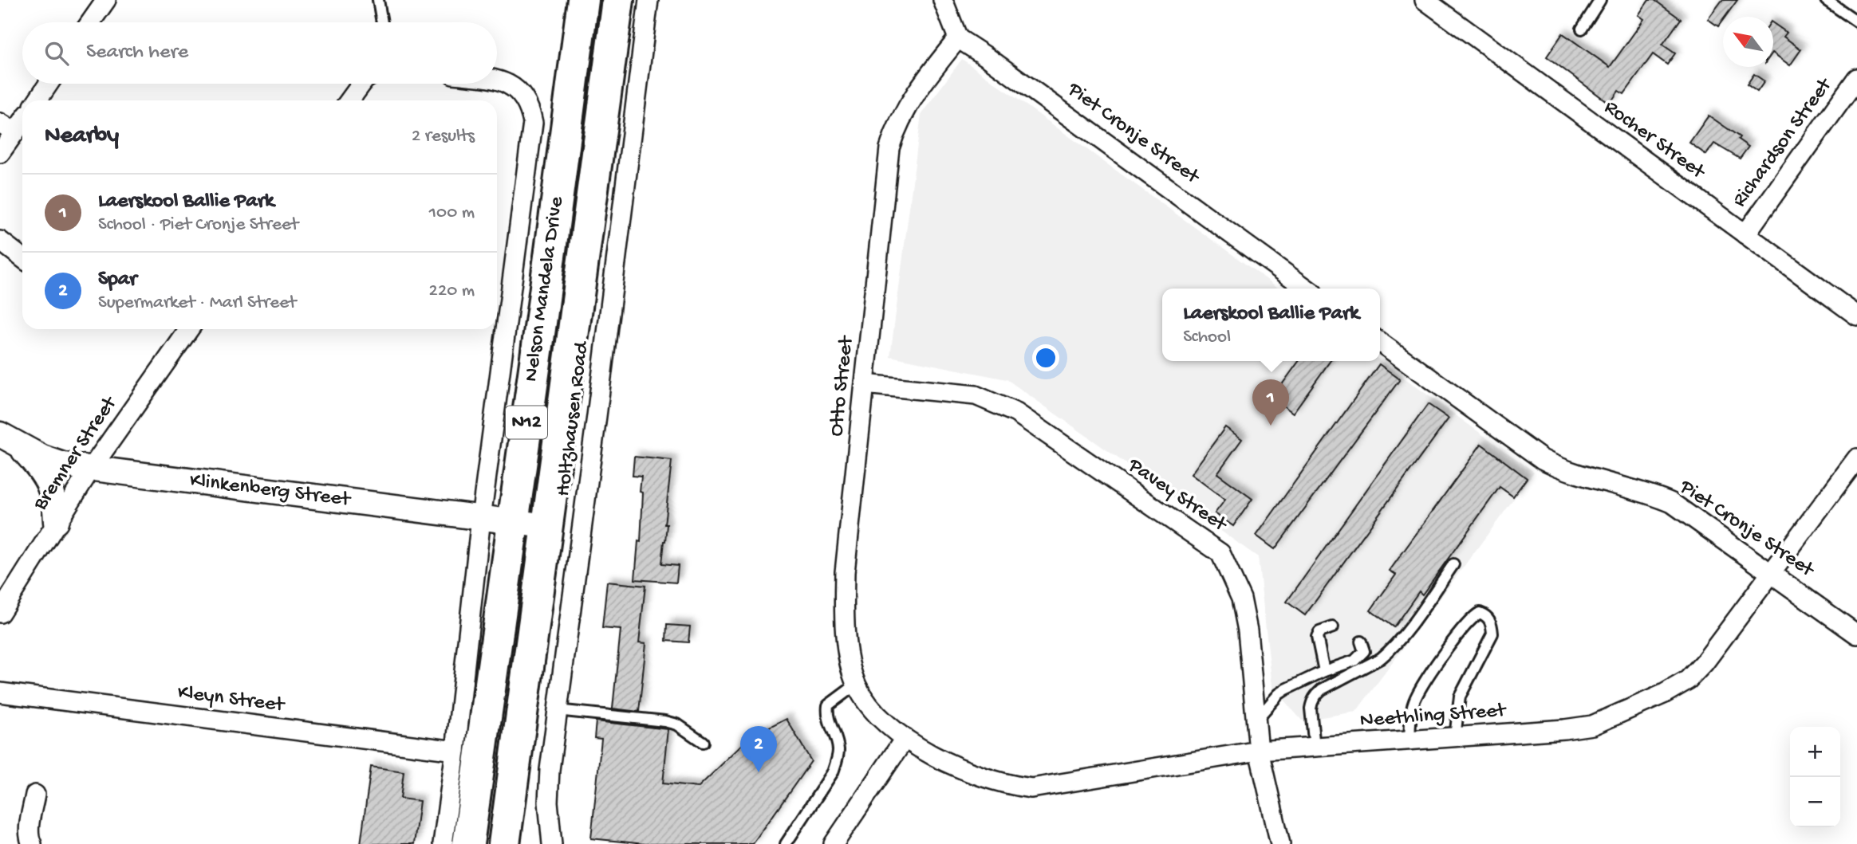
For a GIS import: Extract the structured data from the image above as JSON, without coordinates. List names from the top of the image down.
{
  "streets": {
    "highway": ["Nelson Mandela Drive", "N12"],
    "street": [
      "Piet Cronje Street",
      "Rocher Street",
      "Richardson Street",
      "Otto Street",
      "Holtzhausen Road",
      "Bremner Street",
      "Klinkenberg Street",
      "Pavey Street",
      "Kleyn Street",
      "Neethling Street"
    ]
  },
  "crossings": [
    ["Piet Cronje Street", "Otto Street"],
    ["Piet Cronje Street", "Neethling Street"],
    ["Rocher Street", "Richardson Street"],
    ["Nelson Mandela Drive", "Klinkenberg Street"],
    ["Otto Street", "Pavey Street"],
    ["Otto Street", "Neethling Street"],
    ["Bremner Street", "Klinkenberg Street"],
    ["Pavey Street", "Neethling Street"]
  ],
  "north": "top left",
  "page": {
    "search": "Search here",
    "heading": ["Nearby", "2 results"],
    "list": [
      {
        "mark": "1",
        "name": "Laerskool Ballie Park",
        "note": "School · Piet Cronje Street",
        "value": "100 m"
      },
      {
        "mark": "2",
        "name": "Spar",
        "note": "Supermarket · Marl Street",
        "value": "220 m"
      }
    ],
    "popup": ["Laerskool Ballie Park", "School"],
    "pins": ["1", "2"],
    "map_buttons": ["+", "−"]
  }
}
